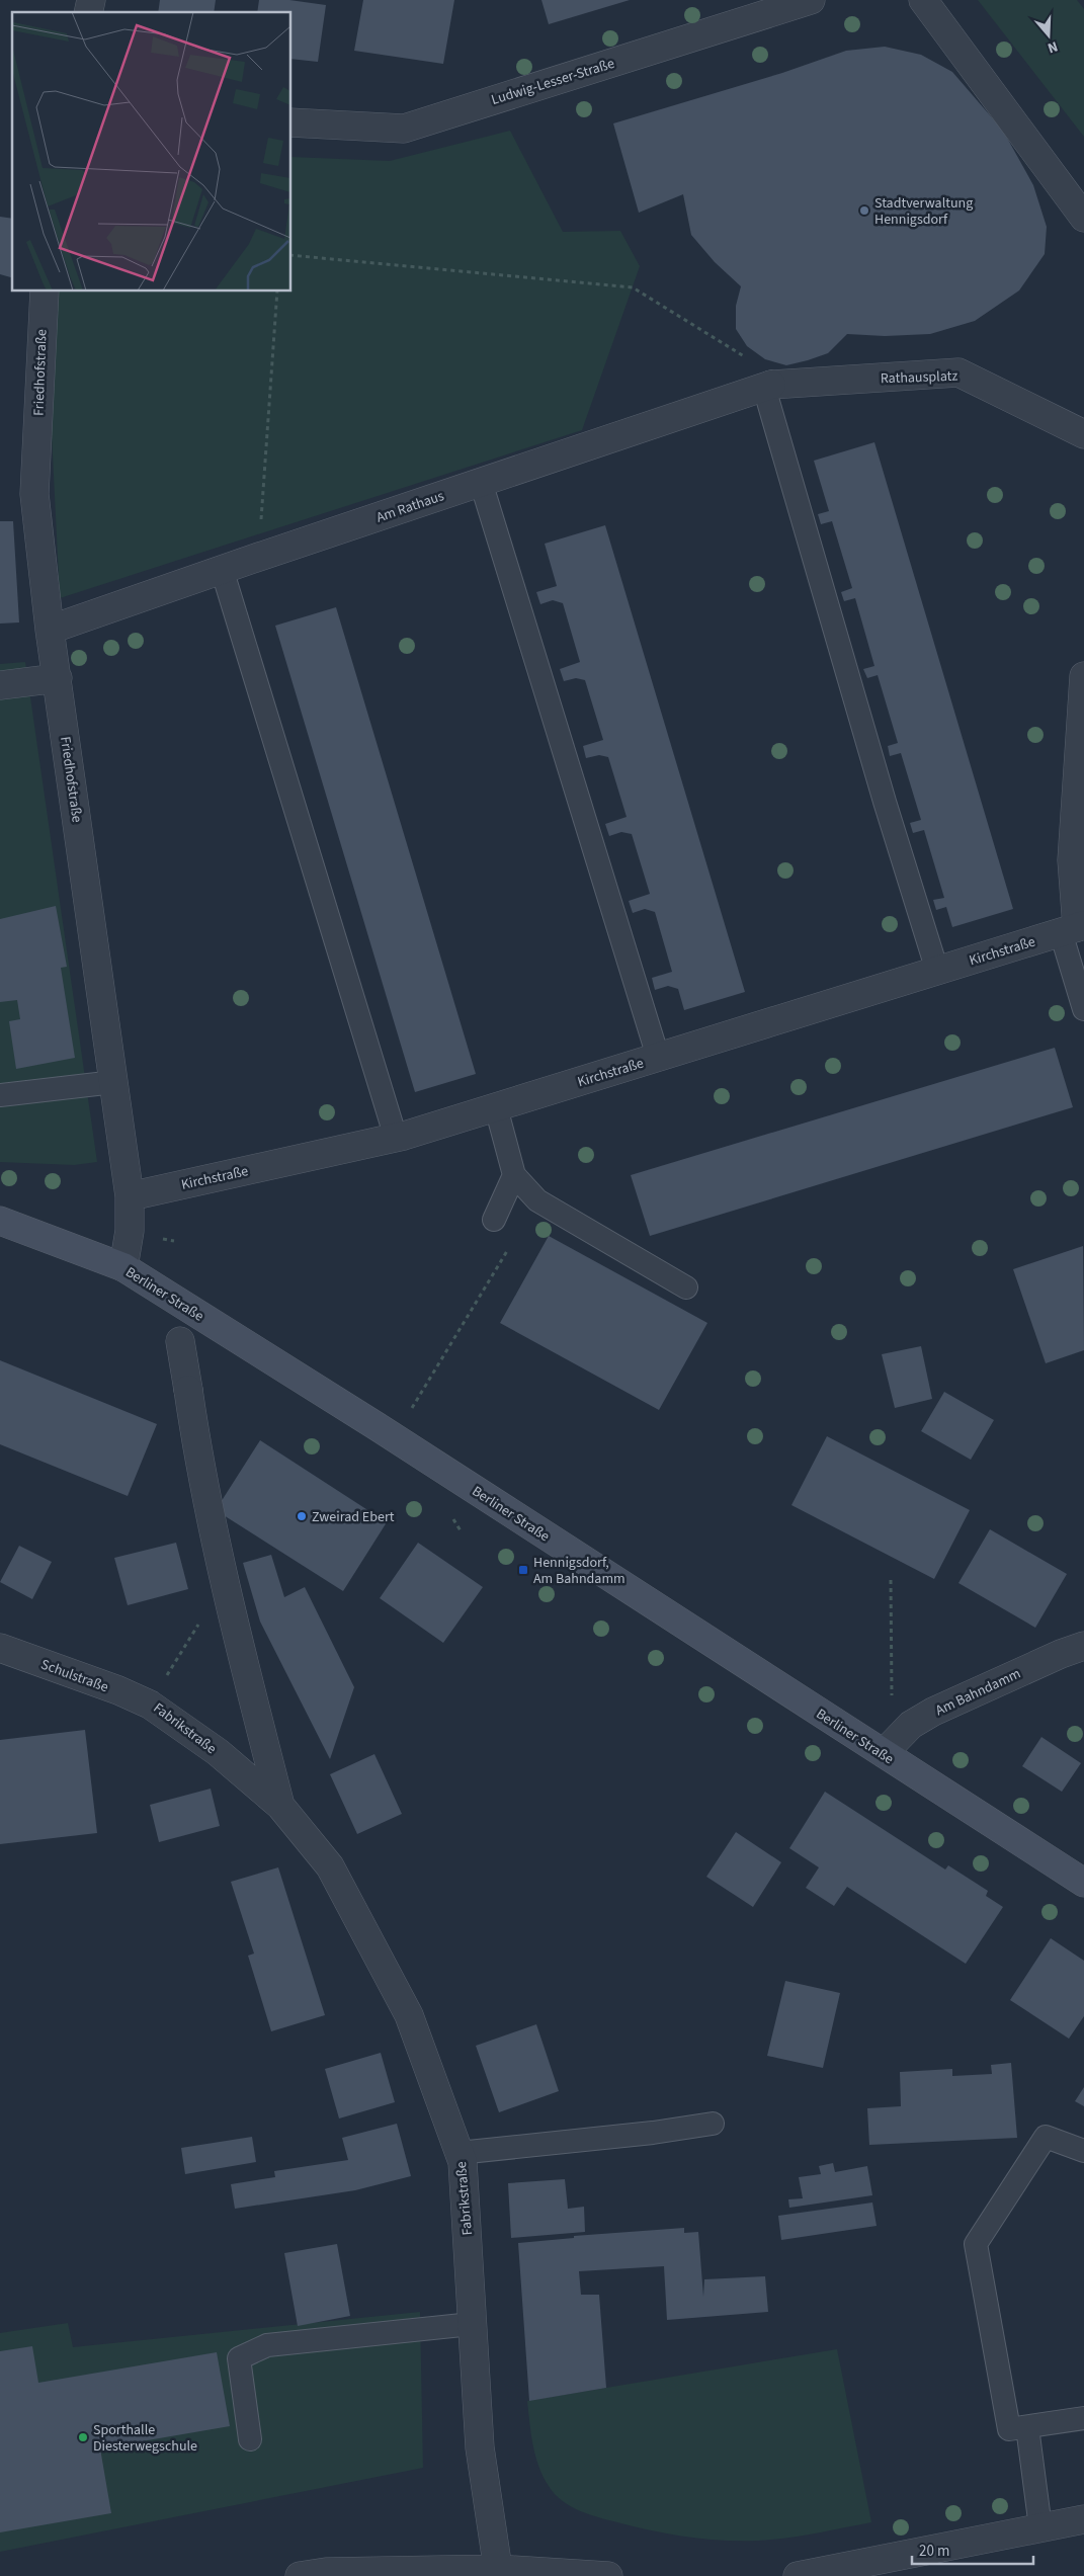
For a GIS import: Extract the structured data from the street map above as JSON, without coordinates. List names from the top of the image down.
{
  "streets": {
    "main road": ["Berliner Straße"],
    "street": [
      "Ludwig-Lesser-Straße",
      "Friedhofstraße",
      "Rathausplatz",
      "Am Rathaus",
      "Kirchstraße",
      "Schulstraße",
      "Am Bahndamm",
      "Fabrikstraße"
    ]
  },
  "crossings": [
    ["Friedhofstraße", "Am Rathaus"],
    ["Friedhofstraße", "Kirchstraße"],
    ["Friedhofstraße", "Berliner Straße"],
    ["Rathausplatz", "Am Rathaus"],
    ["Berliner Straße", "Am Bahndamm"],
    ["Schulstraße", "Fabrikstraße"]
  ],
  "places": {
    "other": ["Stadtverwaltung Hennigsdorf", "Zweirad Ebert", "Sporthalle Diesterwegschule"],
    "transit": ["Hennigsdorf, Am Bahndamm"]
  },
  "scale_bar": "20 m",
  "north": "bottom"
}
